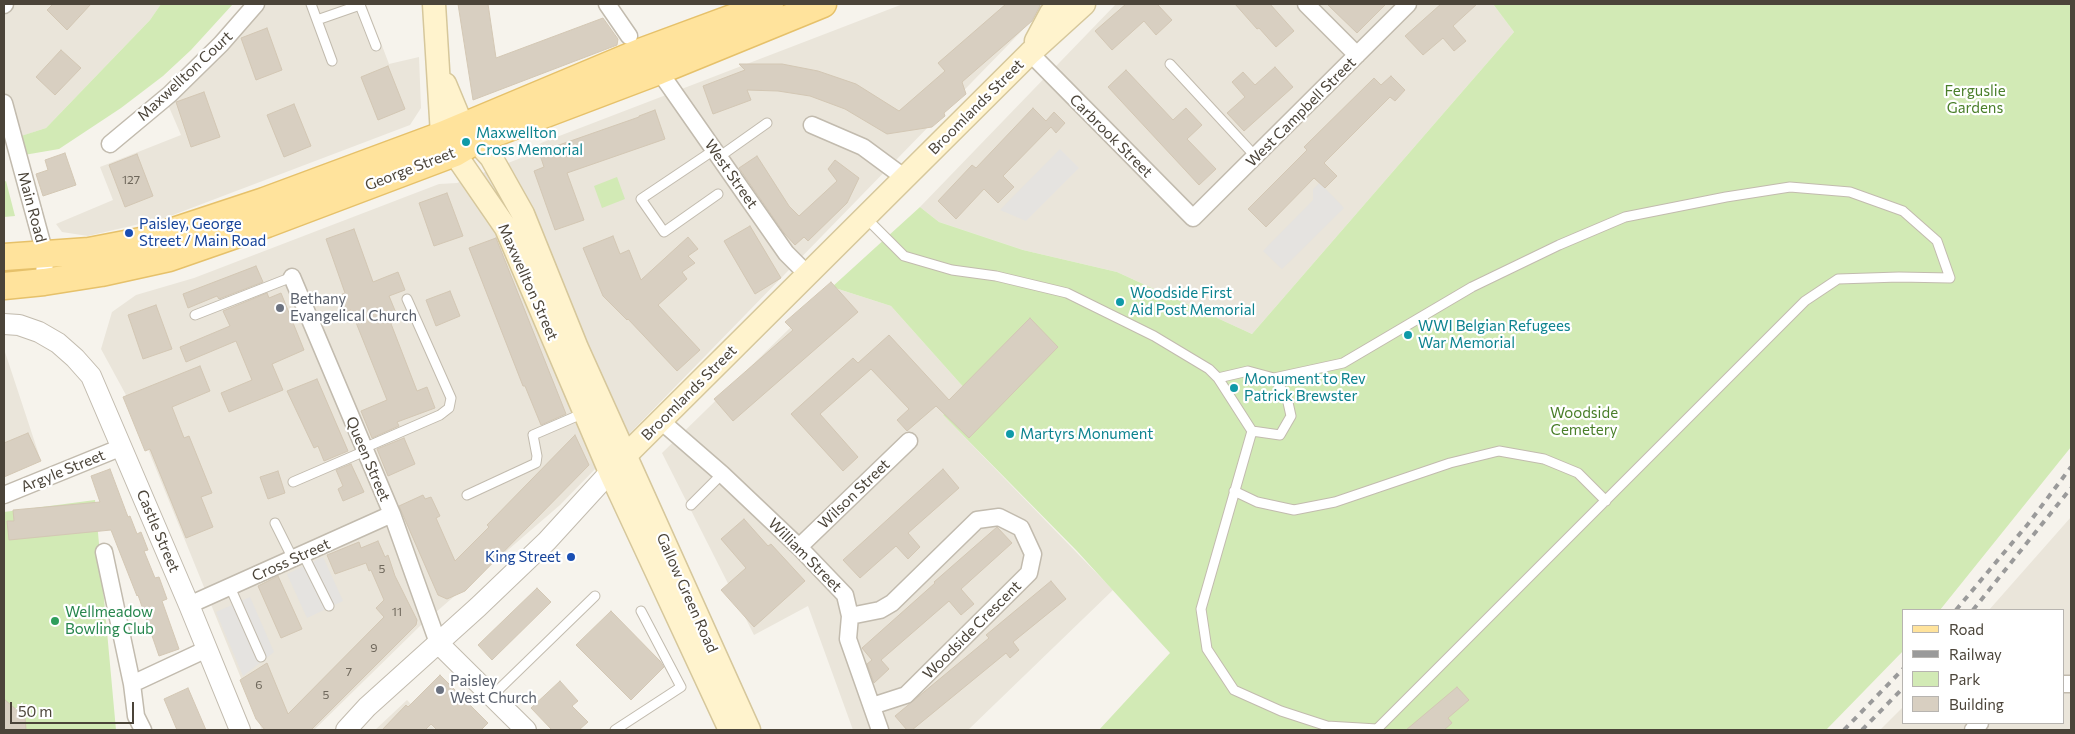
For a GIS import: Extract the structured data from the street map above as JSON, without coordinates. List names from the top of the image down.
{
  "streets": {
    "main road": [
      "Broomlands Street",
      "George Street",
      "Maxwellton Street",
      "Gallow Green Road"
    ],
    "street": [
      "Maxwellton Court",
      "West Campbell Street",
      "Carbrook Street",
      "West Street",
      "Main Road",
      "Queen Street",
      "Argyle Street",
      "Wilson Street",
      "Castle Street",
      "William Street",
      "Cross Street",
      "Woodside Crescent"
    ]
  },
  "crossings": [
    ["Broomlands Street", "Carbrook Street"],
    ["Broomlands Street", "West Street"],
    ["Broomlands Street", "Maxwellton Street"],
    ["Broomlands Street", "Queen Street"],
    ["Broomlands Street", "William Street"],
    ["Broomlands Street", "Gallow Green Road"],
    ["West Campbell Street", "Carbrook Street"],
    ["George Street", "West Street"],
    ["George Street", "Main Road"],
    ["George Street", "Maxwellton Street"],
    ["Maxwellton Street", "Gallow Green Road"],
    ["Queen Street", "Cross Street"],
    ["Argyle Street", "Castle Street"],
    ["Wilson Street", "William Street"],
    ["Castle Street", "Cross Street"],
    ["William Street", "Woodside Crescent"]
  ],
  "parks": ["Ferguslie Gardens", "Woodside Cemetery"],
  "places": [
    "Maxwellton Cross Memorial",
    "Paisley, George Street / Main Road",
    "Woodside First Aid Post Memorial",
    "Bethany Evangelical Church",
    "WWI Belgian Refugees War Memorial",
    "Monument to Rev Patrick Brewster",
    "Martyrs Monument",
    "King Street",
    "Wellmeadow Bowling Club",
    "Paisley West Church"
  ],
  "house_numbers": [
    "127",
    "5",
    "11",
    "9",
    "7",
    "6",
    "5"
  ],
  "legend": [
    "Road",
    "Railway",
    "Park",
    "Building"
  ],
  "scale_bar": "50 m"
}
